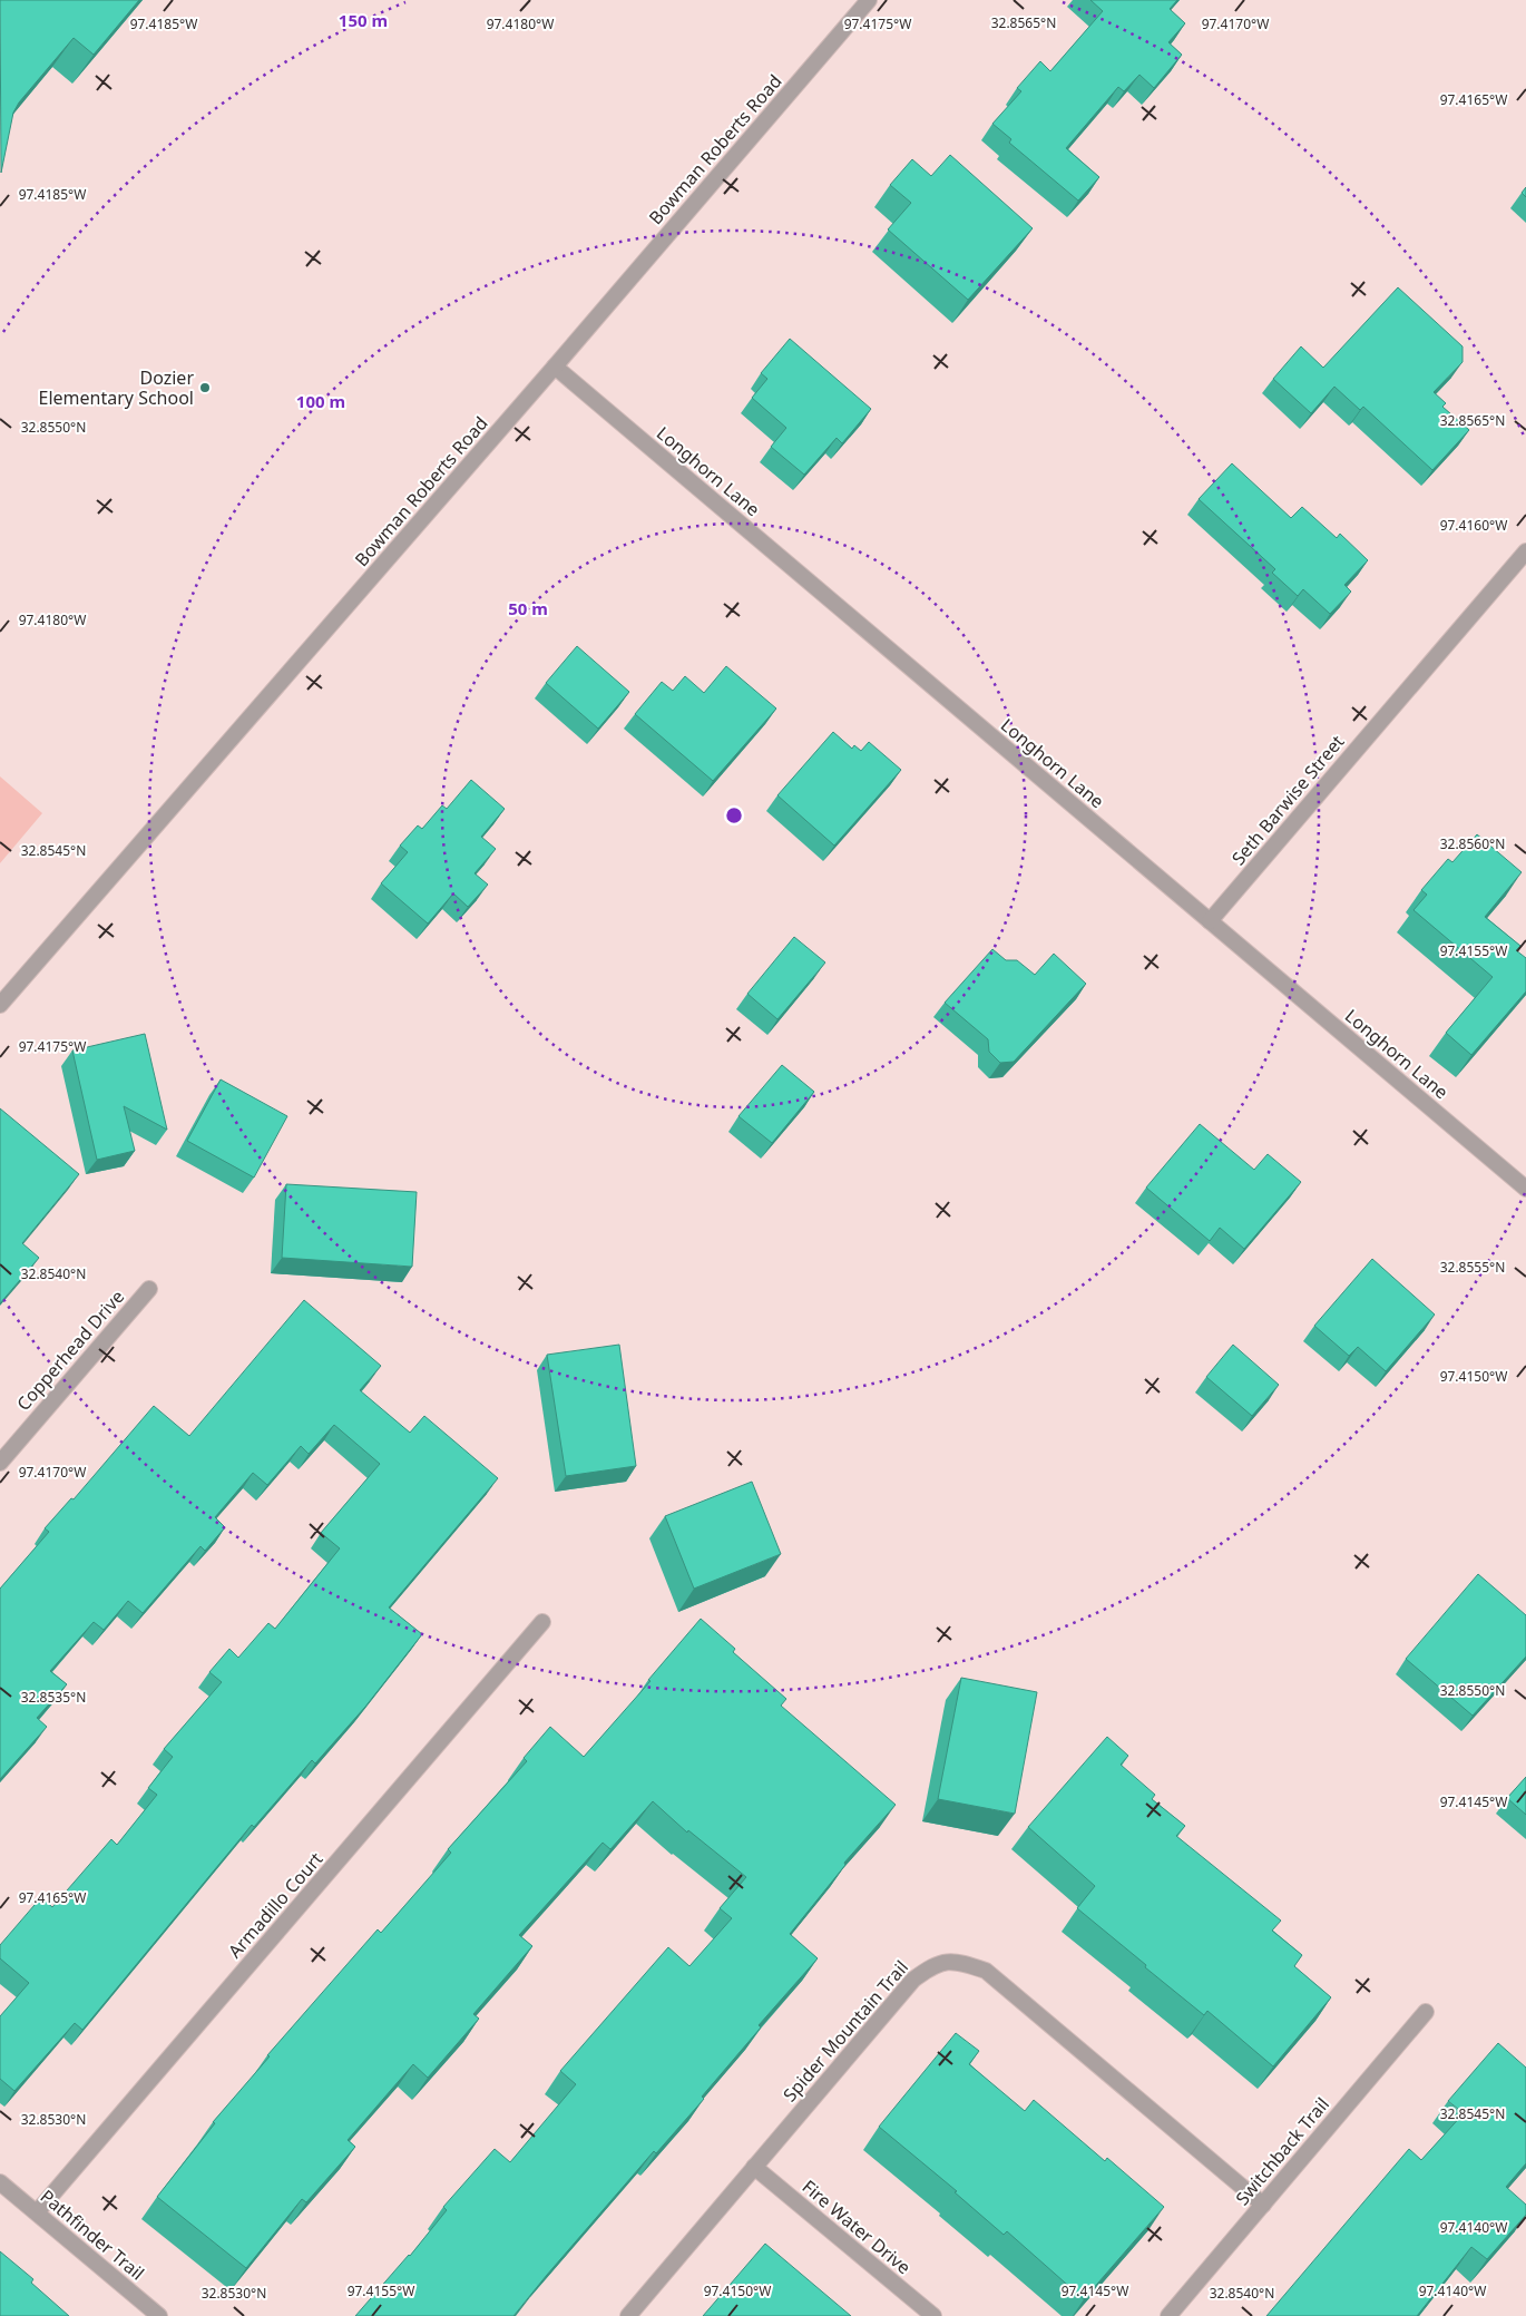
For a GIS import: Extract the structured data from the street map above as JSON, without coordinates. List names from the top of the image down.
{
  "streets": {
    "street": [
      "Bowman Roberts Road",
      "Longhorn Lane",
      "Seth Barwise Street",
      "Copperhead Drive",
      "Armadillo Court",
      "Spider Mountain Trail",
      "Switchback Trail",
      "Fire Water Drive",
      "Pathfinder Trail"
    ]
  },
  "crossings": [
    ["Bowman Roberts Road", "Longhorn Lane"],
    ["Longhorn Lane", "Seth Barwise Street"],
    ["Armadillo Court", "Pathfinder Trail"],
    ["Spider Mountain Trail", "Switchback Trail"],
    ["Spider Mountain Trail", "Fire Water Drive"]
  ],
  "places": ["Dozier Elementary School"],
  "coordinates": [
    "32.8565°N",
    "97.4185°W",
    "97.4180°W",
    "97.4175°W",
    "97.4170°W",
    "97.4165°W",
    "32.8550°N",
    "97.4160°W",
    "32.8560°N",
    "32.8545°N",
    "97.4155°W",
    "32.8555°N",
    "32.8540°N",
    "97.4150°W",
    "32.8535°N",
    "97.4145°W",
    "32.8530°N",
    "97.4140°W"
  ],
  "rings": ["150 m", "100 m", "50 m"]
}
